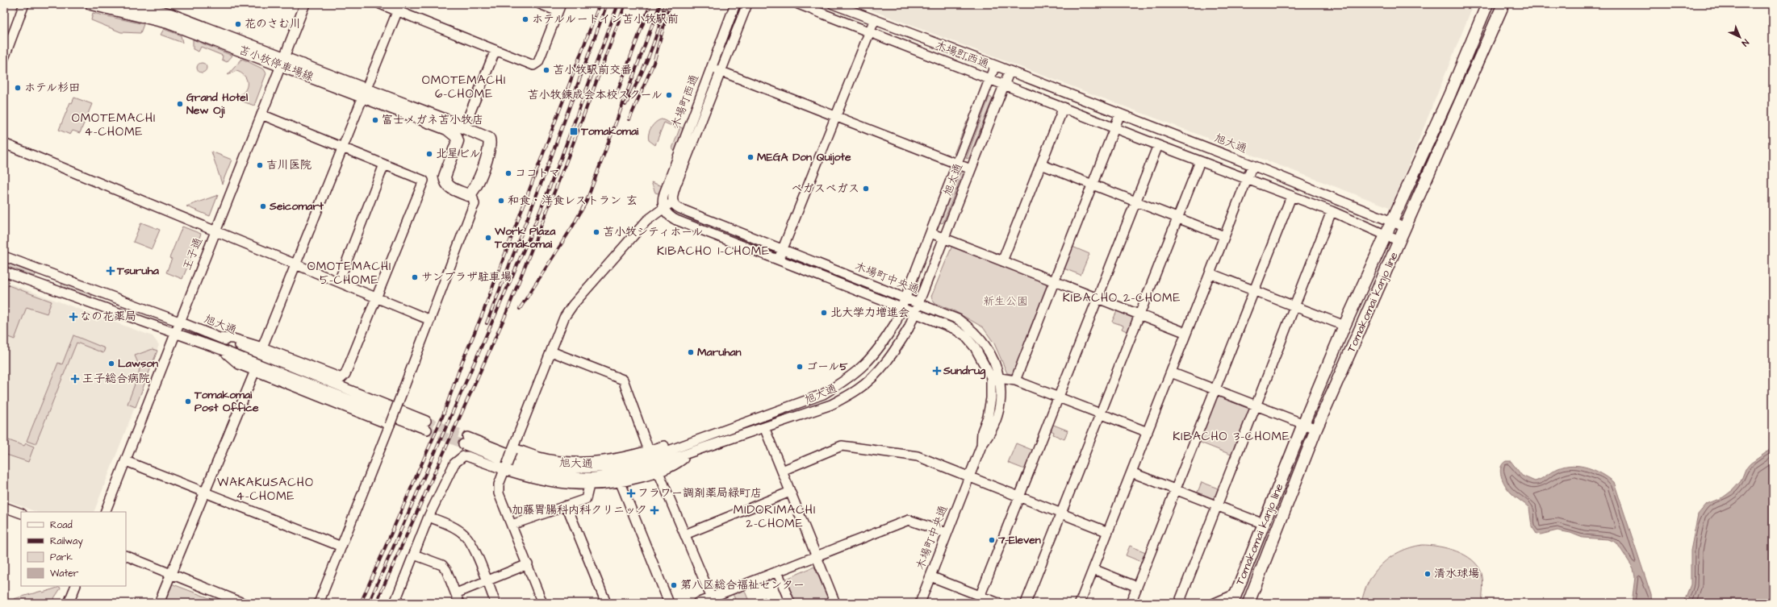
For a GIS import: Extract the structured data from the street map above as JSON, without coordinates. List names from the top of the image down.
{
  "streets": {
    "main road": ["苫小牧停車場線", "Tomakomai kanjo line"],
    "street": [
      "木場町西通",
      "旭大通",
      "王子通",
      "木場町中央通"
    ]
  },
  "crossings": [
    ["木場町西通", "旭大通"],
    ["木場町西通", "木場町中央通"],
    ["苫小牧停車場線", "王子通"],
    ["旭大通", "王子通"],
    ["旭大通", "木場町中央通"],
    ["旭大通", "Tomakomai kanjo line"]
  ],
  "districts": [
    "OMOTEMACHI 6-CHOME",
    "OMOTEMACHI 4-CHOME",
    "KIBACHO 1-CHOME",
    "OMOTEMACHI 5-CHOME",
    "KIBACHO 2-CHOME",
    "KIBACHO 3-CHOME",
    "WAKAKUSACHO 4-CHOME",
    "MIDORIMACHI 2-CHOME"
  ],
  "parks": ["新生公園"],
  "places": {
    "other": [
      "ホテルルートイン苫小牧駅前",
      "花のさむ川",
      "苫小牧駅前交番",
      "ホテル杉田",
      "苫小牧錬成会本校スクール",
      "Grand Hotel New Oji",
      "富士メガネ苫小牧店",
      "北星ビル",
      "MEGA Don Quijote",
      "吉川医院",
      "ココトマ",
      "ベガスベガス",
      "和食・洋食レストラン 玄",
      "Seicomart",
      "苫小牧シティホール",
      "Work Plaza Tomakomai",
      "サンプラザ駐車場",
      "北大学力増進会",
      "Maruhan",
      "Lawson",
      "ゴール5",
      "Tomakomai Post Office",
      "7-Eleven",
      "清水球場",
      "第八区総合福祉センター"
    ],
    "transit": ["Tomakomai"],
    "health": [
      "Tsuruha",
      "なの花薬局",
      "Sundrug",
      "王子総合病院",
      "フラワー調剤薬局緑町店",
      "加藤胃腸科内科クリニック"
    ]
  },
  "legend": [
    "Road",
    "Railway",
    "Park",
    "Water"
  ],
  "north": "bottom right"
}
